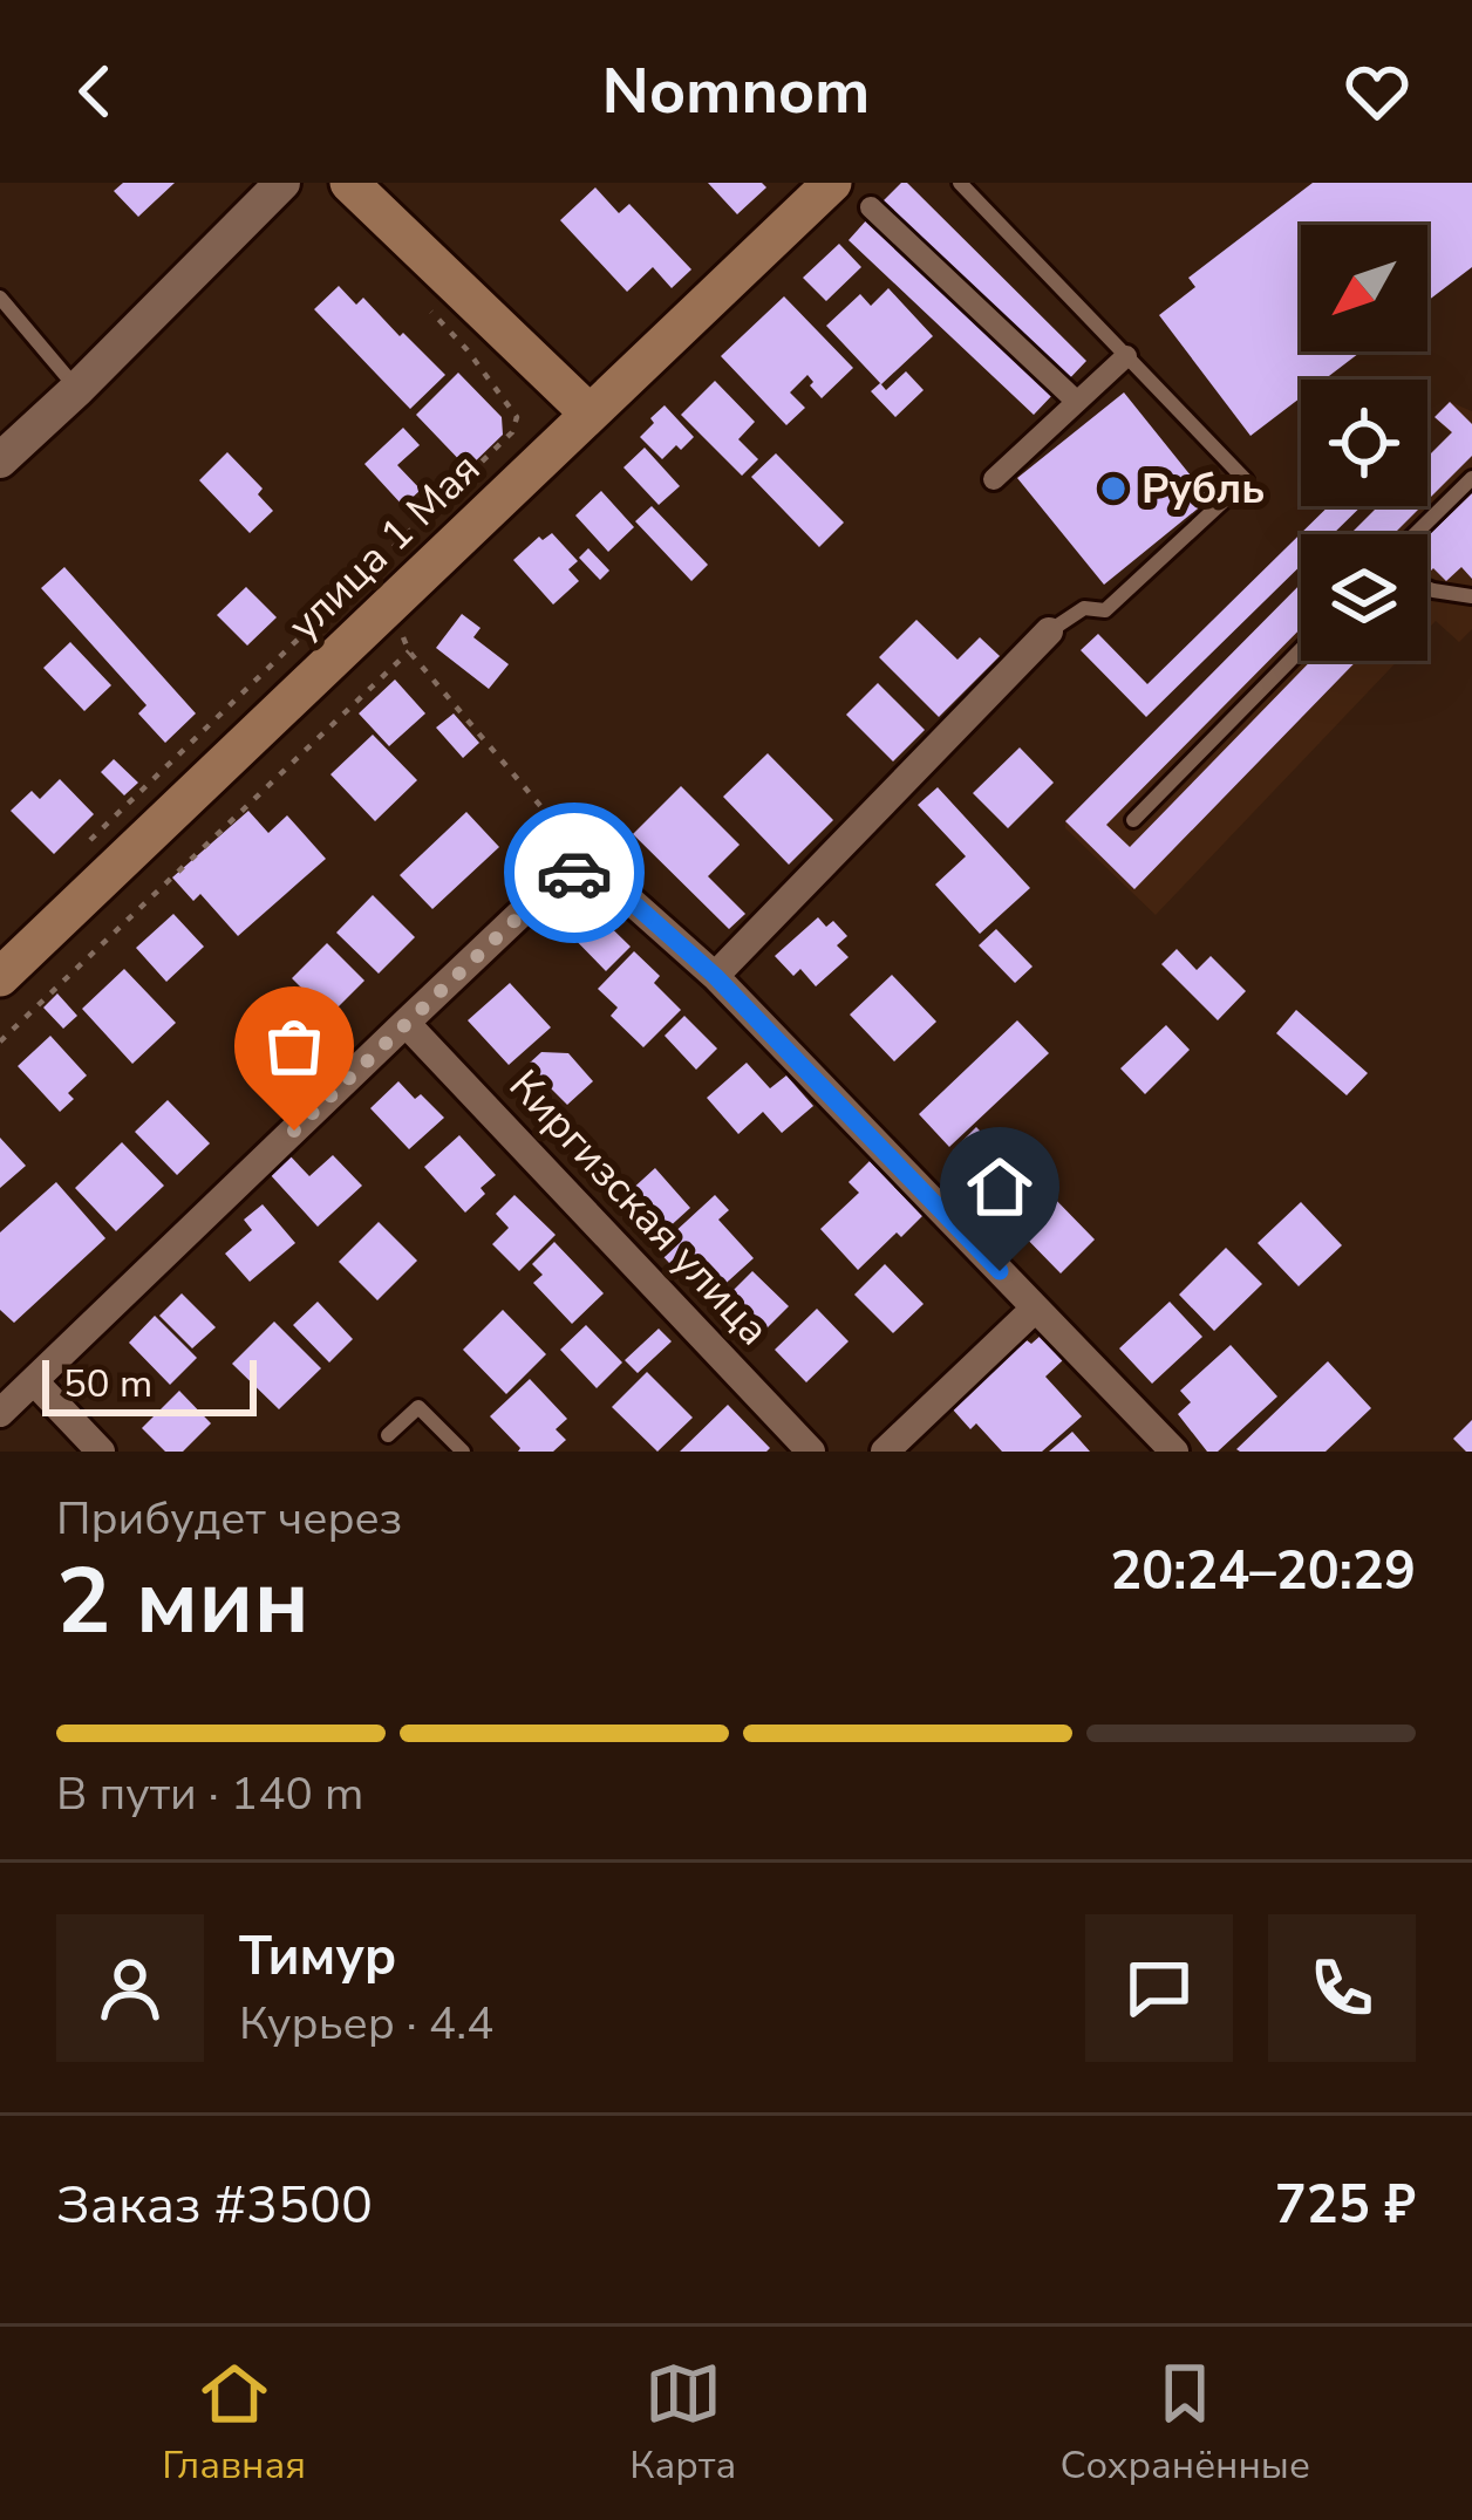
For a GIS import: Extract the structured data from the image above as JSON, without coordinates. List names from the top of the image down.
{
  "streets": {
    "main road": ["улица 1 Мая"],
    "street": ["Киргизская улица"]
  },
  "places": ["Рубль"],
  "scale_bar": "50 m",
  "north": "bottom left",
  "page": {
    "header": "Nomnom",
    "scale": "50 m",
    "heading": ["2 мин", "Прибудет через", "20:24–20:29"],
    "panel": [
      "Тимур",
      "Курьер · 4.4",
      "Заказ #3500",
      "725 ₽"
    ],
    "bar": "В пути · 140 m",
    "tabs": ["Главная", "Карта", "Сохранённые"]
  }
}
